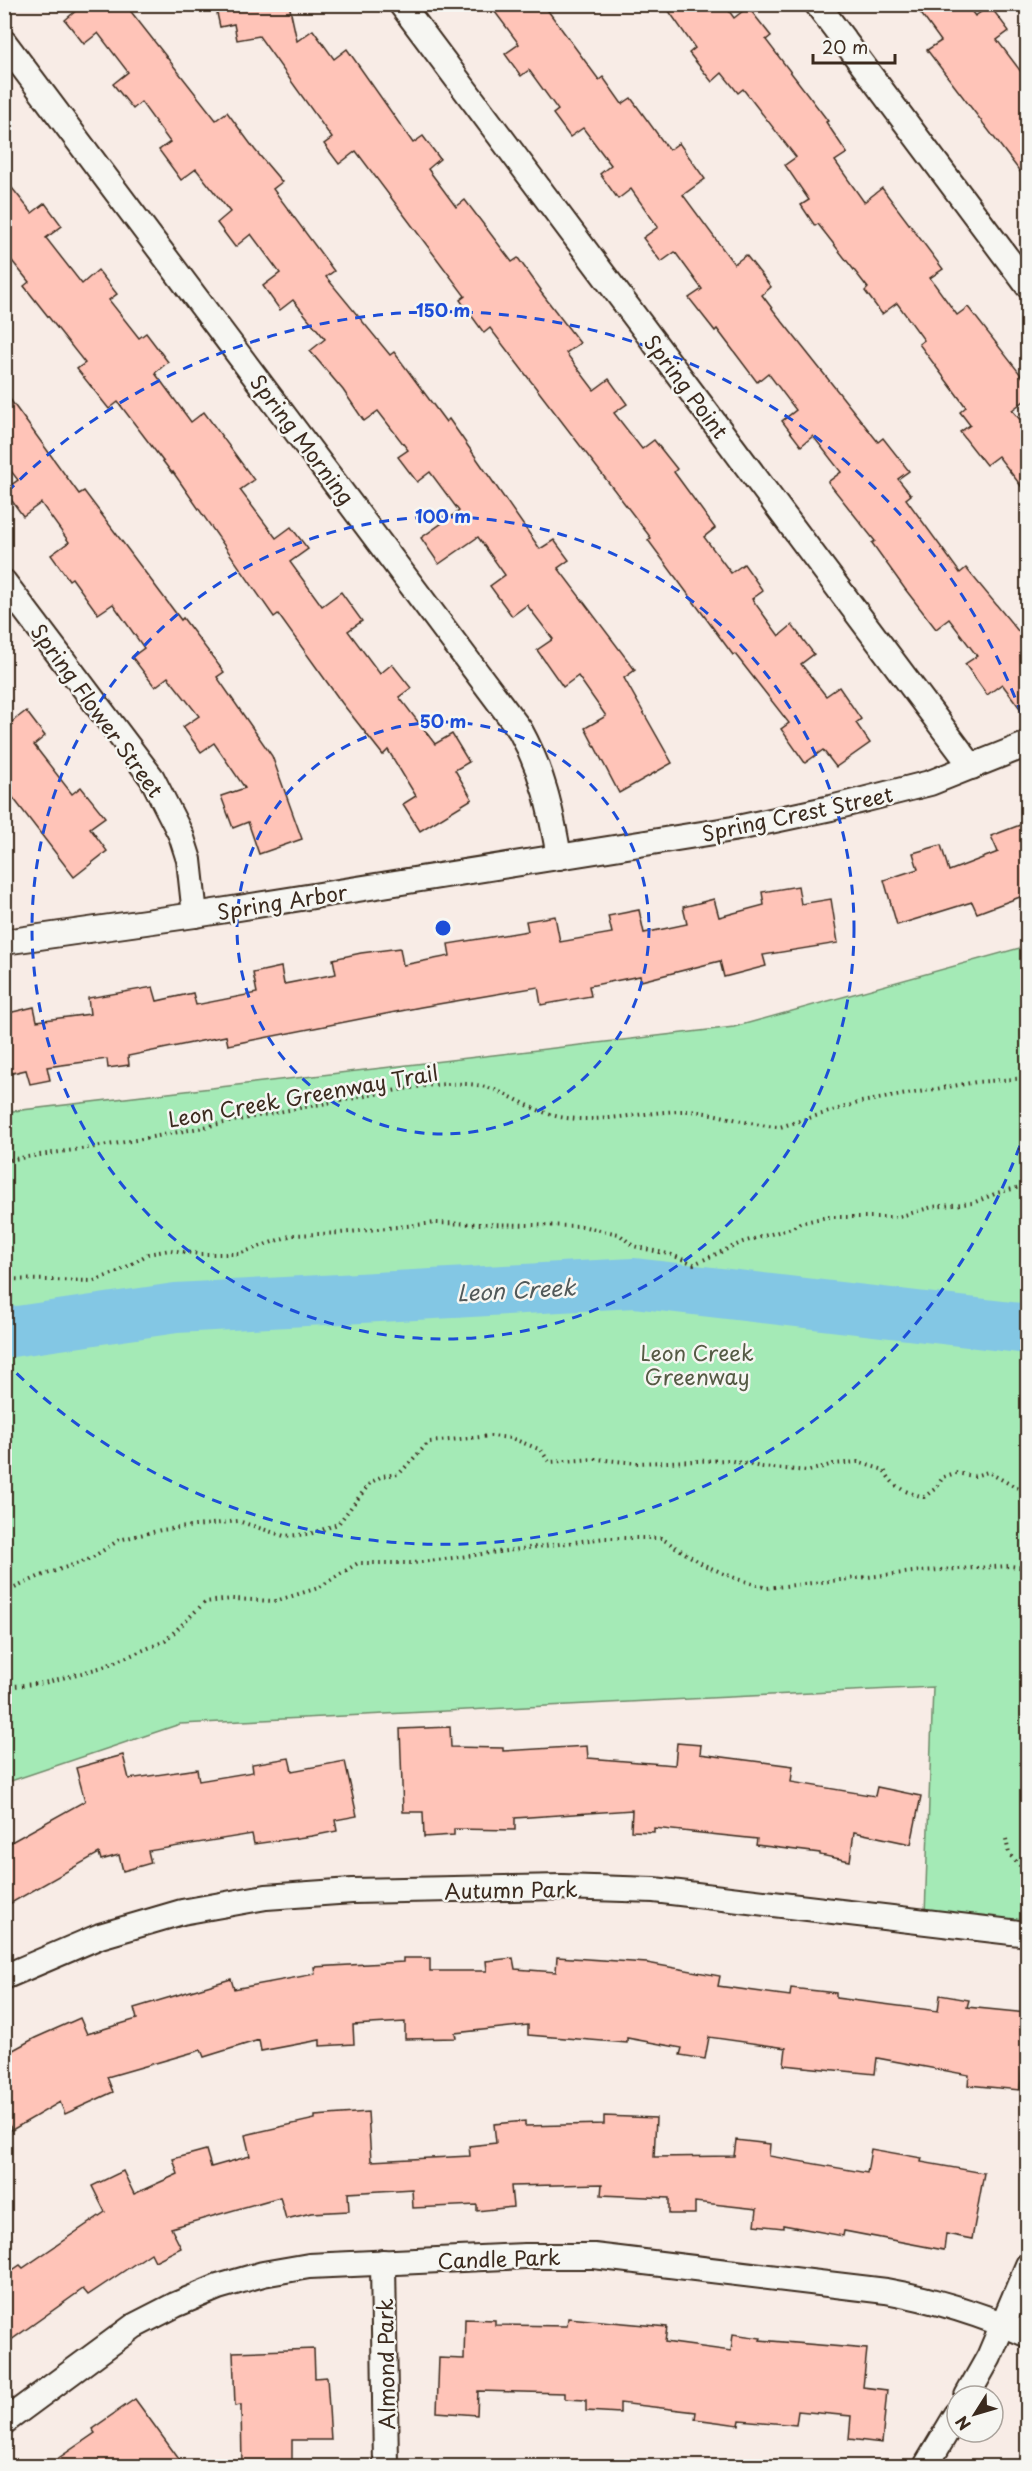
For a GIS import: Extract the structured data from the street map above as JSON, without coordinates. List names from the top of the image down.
{
  "streets": {
    "street": [
      "Spring Point",
      "Spring Morning",
      "Spring Flower Street",
      "Spring Crest Street",
      "Spring Arbor",
      "Autumn Park",
      "Candle Park",
      "Almond Park"
    ],
    "path": ["Leon Creek Greenway Trail"]
  },
  "crossings": [
    ["Spring Point", "Spring Crest Street"],
    ["Spring Morning", "Spring Crest Street"],
    ["Spring Morning", "Spring Arbor"],
    ["Spring Flower Street", "Spring Arbor"],
    ["Spring Crest Street", "Spring Arbor"],
    ["Candle Park", "Almond Park"]
  ],
  "water": ["Leon Creek"],
  "parks": ["Leon Creek Greenway"],
  "scale_bar": "20 m",
  "north": "bottom left",
  "rings": ["150 m", "100 m", "50 m"]
}
